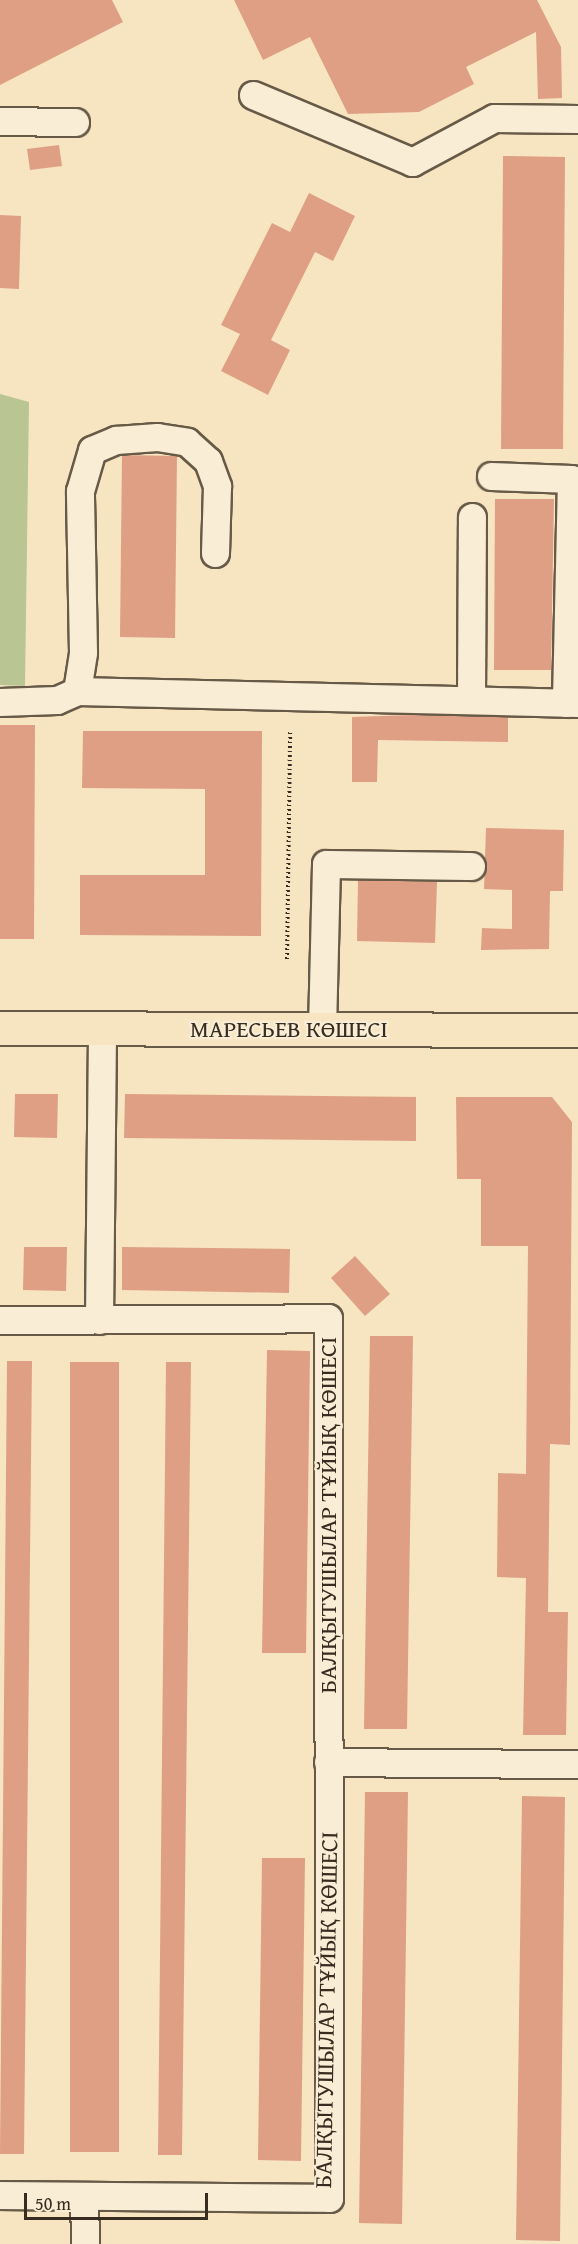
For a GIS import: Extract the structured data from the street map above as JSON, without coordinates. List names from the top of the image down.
{
  "streets": {
    "main road": ["МАРЕСЬЕВ КӨШЕСІ"],
    "street": ["БАЛҚЫТУШЫЛАР ТҰЙЫҚ КӨШЕСІ"]
  },
  "scale_bar": "50 m"
}
